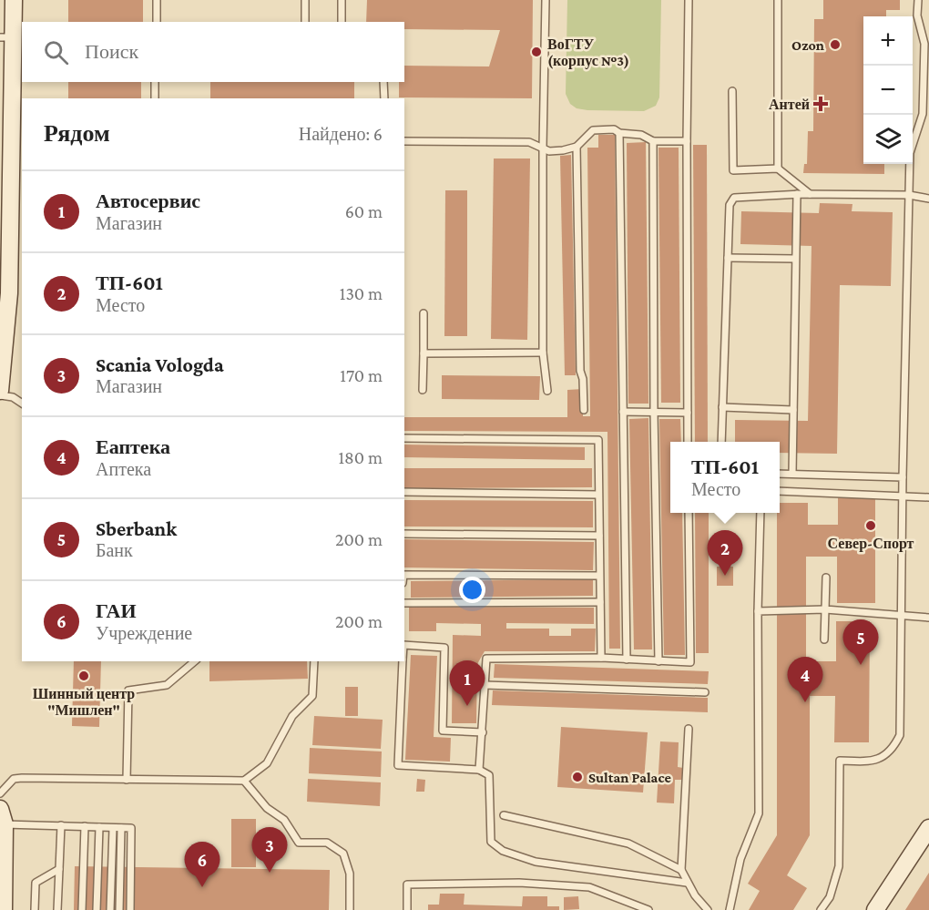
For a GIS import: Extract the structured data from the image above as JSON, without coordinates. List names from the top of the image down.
{
  "places": {
    "other": [
      "Ozon",
      "ВоГТУ (корпус №3)",
      "Север-Спорт",
      "Шинный центр \"Мишлен\"",
      "Sultan Palace"
    ],
    "health": ["Антей"]
  },
  "page": {
    "map_buttons": ["+", "−"],
    "search": "Поиск",
    "heading": ["Рядом", "Найдено: 6"],
    "list": [
      {
        "mark": "1",
        "name": "Автосервис",
        "note": "Магазин",
        "value": "60 m"
      },
      {
        "mark": "2",
        "name": "ТП-601",
        "note": "Место",
        "value": "130 m"
      },
      {
        "mark": "3",
        "name": "Scania Vologda",
        "note": "Магазин",
        "value": "170 m"
      },
      {
        "mark": "4",
        "name": "Еаптека",
        "note": "Аптека",
        "value": "180 m"
      },
      {
        "mark": "5",
        "name": "Sberbank",
        "note": "Банк",
        "value": "200 m"
      },
      {
        "mark": "6",
        "name": "ГАИ",
        "note": "Учреждение",
        "value": "200 m"
      }
    ],
    "popup": ["ТП-601", "Место"],
    "pins": [
      "2",
      "5",
      "4",
      "1",
      "3",
      "6"
    ]
  }
}
